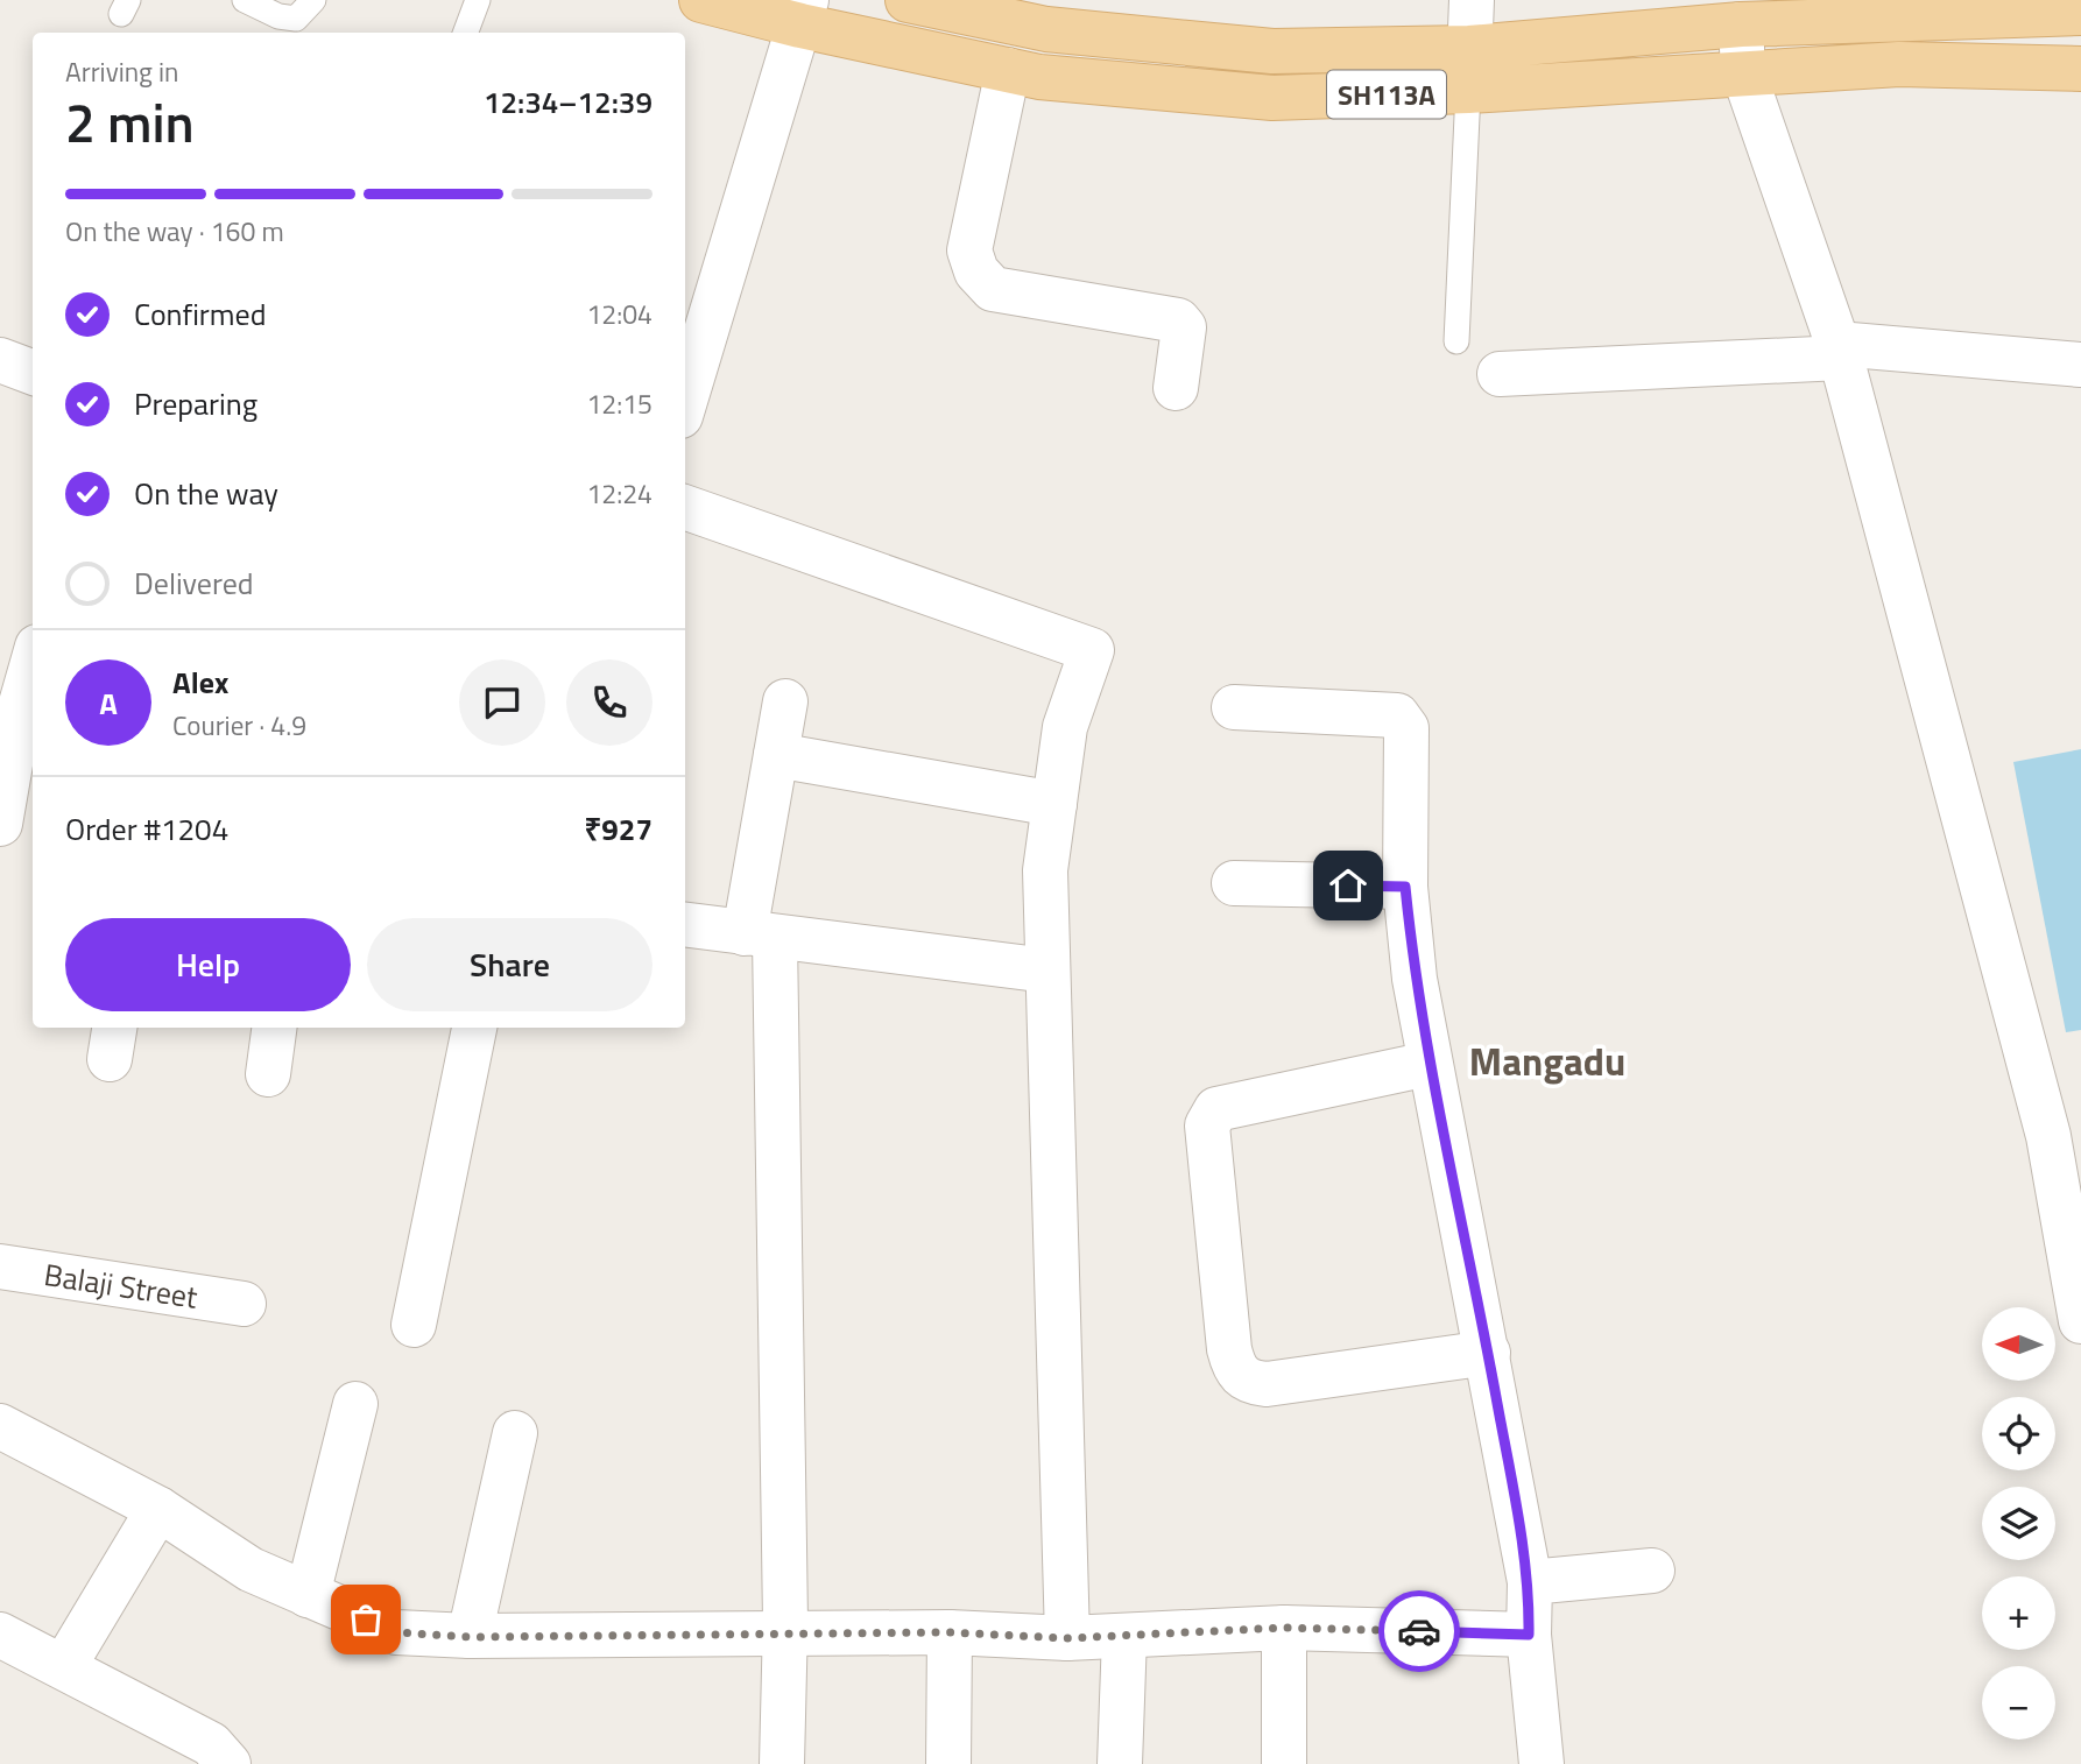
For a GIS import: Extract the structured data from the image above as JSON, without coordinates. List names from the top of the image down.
{
  "streets": {
    "main road": ["SH113A"],
    "street": ["Balaji Street"]
  },
  "districts": ["Mangadu"],
  "north": "left",
  "page": {
    "heading": ["2 min", "Arriving in", "12:34–12:39"],
    "panel": [
      "Alex",
      "Courier · 4.9",
      "Order #1204",
      "₹927"
    ],
    "bar": "On the way · 160 m",
    "list": [
      ["Confirmed", "12:04"],
      ["Preparing", "12:15"],
      ["On the way", "12:24"],
      "Delivered"
    ],
    "round": "A",
    "buttons": ["Help", "Share"],
    "map_buttons": ["+", "−"]
  }
}
